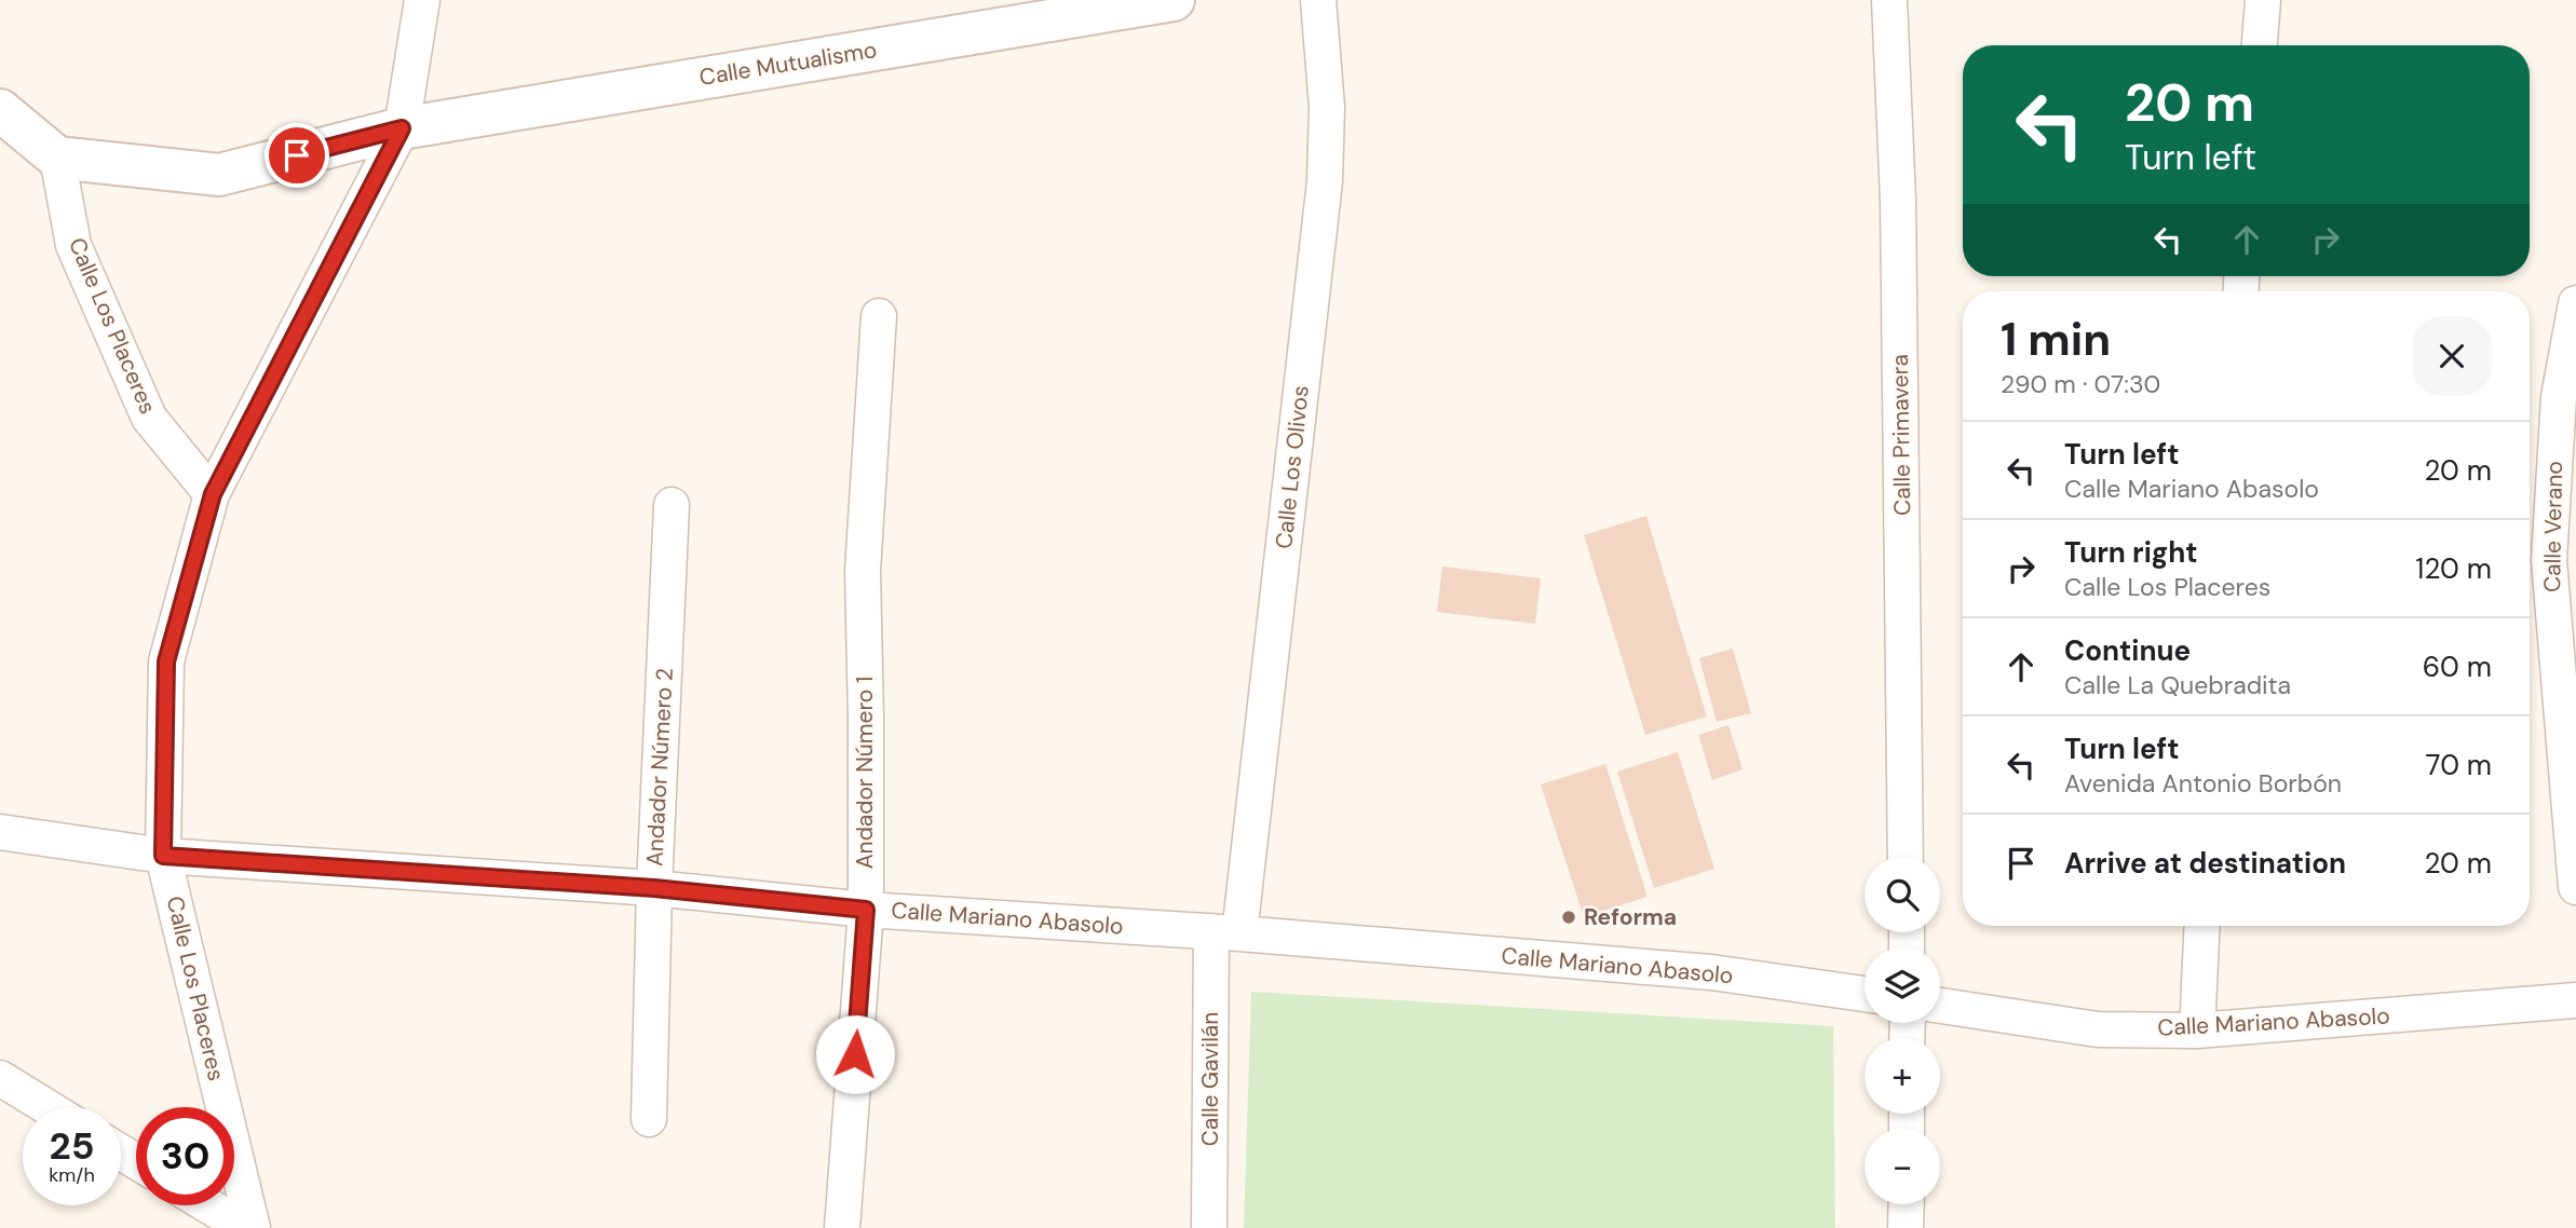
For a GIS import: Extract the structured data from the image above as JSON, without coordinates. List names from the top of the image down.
{
  "streets": {
    "street": [
      "Calle Mutualismo",
      "Calle Los Placeres",
      "Calle Primavera",
      "Calle Los Olivos",
      "Calle Verano",
      "Andador Número 2",
      "Andador Número 1",
      "Calle Mariano Abasolo",
      "Calle Gavilán"
    ]
  },
  "crossings": [
    ["Calle Mutualismo", "Calle Los Placeres"],
    ["Calle Los Placeres", "Calle Mariano Abasolo"],
    ["Calle Los Olivos", "Calle Mariano Abasolo"],
    ["Calle Los Olivos", "Calle Gavilán"],
    ["Andador Número 2", "Calle Mariano Abasolo"],
    ["Andador Número 1", "Calle Mariano Abasolo"],
    ["Calle Mariano Abasolo", "Calle Gavilán"]
  ],
  "places": ["Reforma"],
  "page": {
    "turn": ["20 m", "Turn left"],
    "heading": ["1 min", "290 m · 07:30"],
    "list": [
      {
        "name": "Turn left",
        "note": "Calle Mariano Abasolo",
        "value": "20 m"
      },
      {
        "name": "Turn right",
        "note": "Calle Los Placeres",
        "value": "120 m"
      },
      {
        "name": "Continue",
        "note": "Calle La Quebradita",
        "value": "60 m"
      },
      {
        "name": "Turn left",
        "note": "Avenida Antonio Borbón",
        "value": "70 m"
      },
      {
        "name": "Arrive at destination",
        "value": "20 m"
      }
    ],
    "map_buttons": ["+", "−"],
    "speed": "25 km/h",
    "limit": "30"
  }
}
